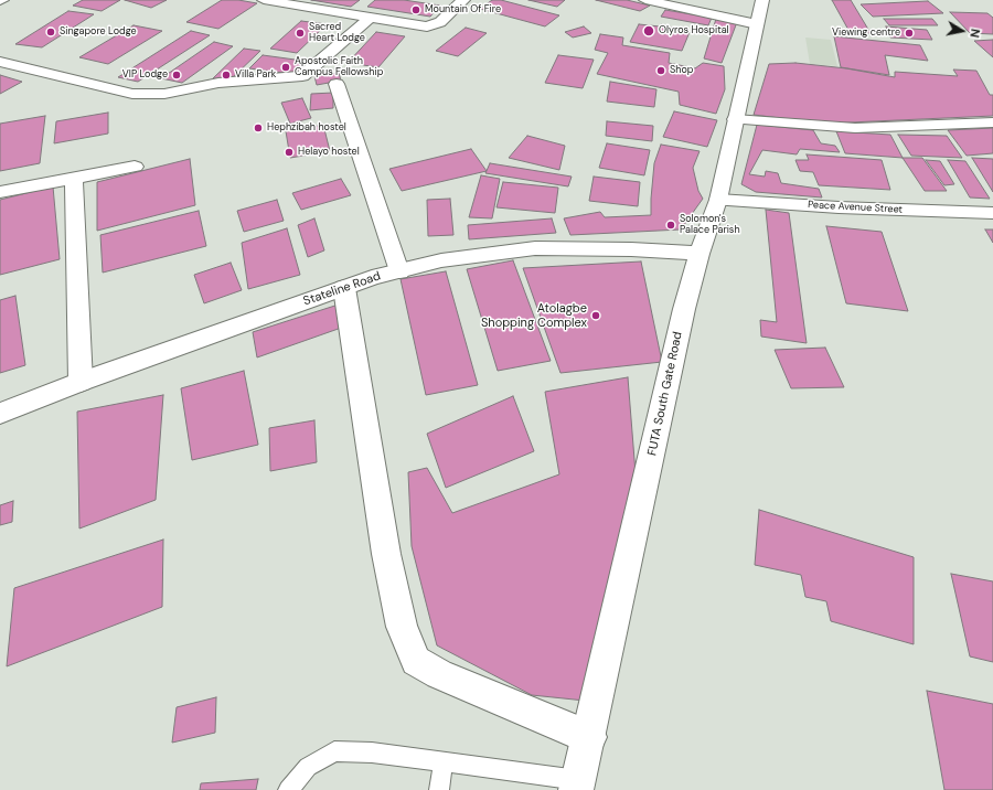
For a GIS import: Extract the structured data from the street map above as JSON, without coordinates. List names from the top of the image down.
{
  "streets": {
    "street": ["Peace Avenue Street", "Stateline Road", "FUTA South Gate Road"]
  },
  "crossings": [
    ["Peace Avenue Street", "FUTA South Gate Road"],
    ["Stateline Road", "FUTA South Gate Road"]
  ],
  "places": [
    "Mountain Of Fire",
    "Olyros Hospital",
    "Singapore Lodge",
    "Sacred Heart Lodge",
    "Viewing centre",
    "Apostolic Faith Campus Fellowship",
    "Shop",
    "VIP Lodge",
    "Villa Park",
    "Hephzibah hostel",
    "Helayo hostel",
    "Solomon's Palace Parish",
    "Atolagbe Shopping Complex"
  ],
  "north": "right"
}
